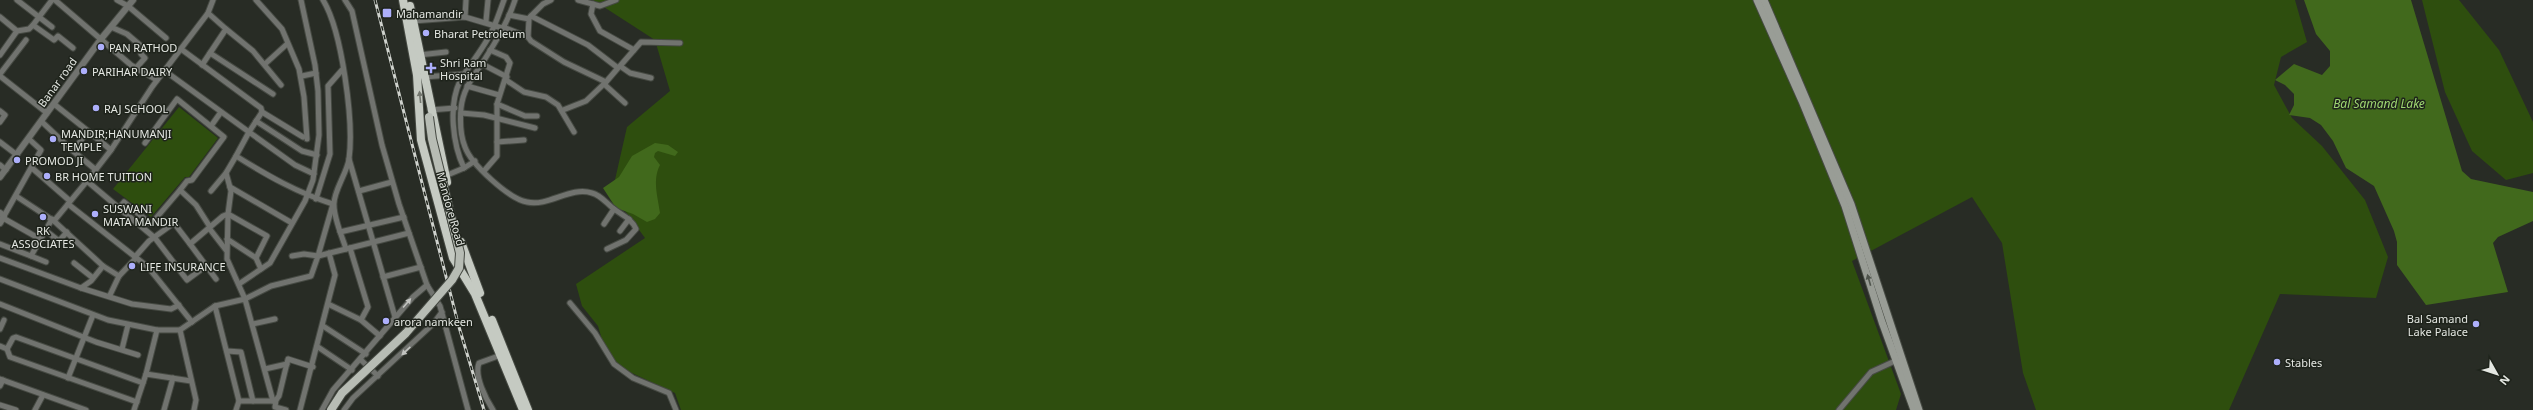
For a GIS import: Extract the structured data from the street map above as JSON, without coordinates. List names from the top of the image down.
{
  "streets": {
    "highway": ["Mandore Road"],
    "street": ["Banar road"]
  },
  "water": ["Bal Samand Lake"],
  "places": {
    "transit": ["Mahamandir"],
    "other": [
      "Bharat Petroleum",
      "PAN RATHOD",
      "PARIHAR DAIRY",
      "RAJ SCHOOL",
      "MANDIR;HANUMANJI TEMPLE",
      "PROMOD JI",
      "BR HOME TUITION",
      "SUSWANI MATA MANDIR",
      "RK ASSOCIATES",
      "LIFE INSURANCE",
      "arora namkeen",
      "Bal Samand Lake Palace",
      "Stables"
    ],
    "health": ["Shri Ram Hospital"]
  },
  "north": "bottom right"
}
